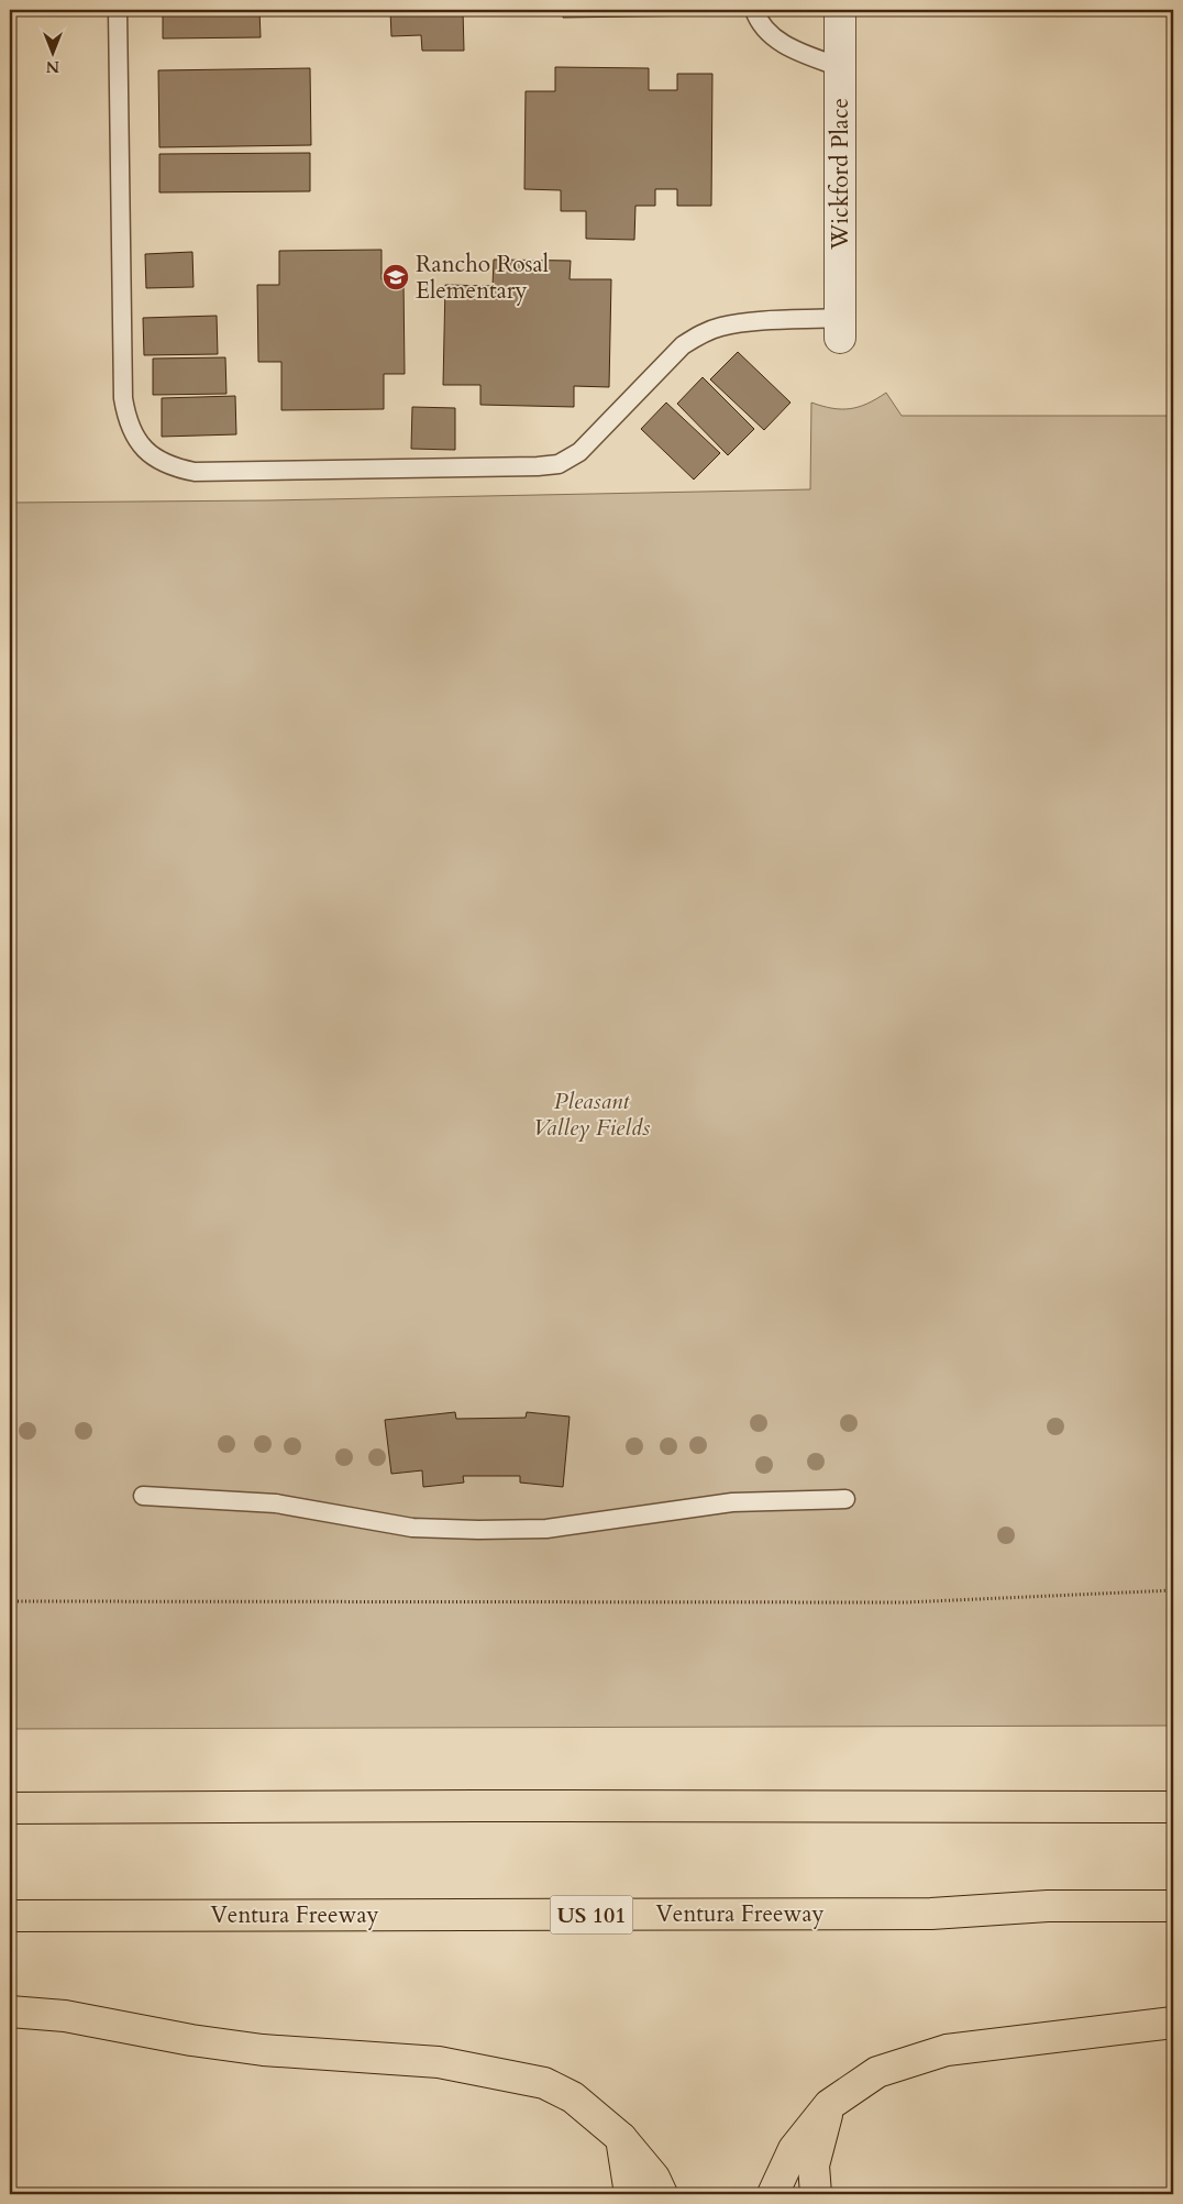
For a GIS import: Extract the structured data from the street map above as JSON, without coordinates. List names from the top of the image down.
{
  "streets": {
    "highway": ["Ventura Freeway", "US 101"],
    "street": ["Wickford Place"]
  },
  "parks": ["Pleasant Valley Fields"],
  "places": {
    "school or university": ["Rancho Rosal Elementary"]
  },
  "north": "bottom"
}
